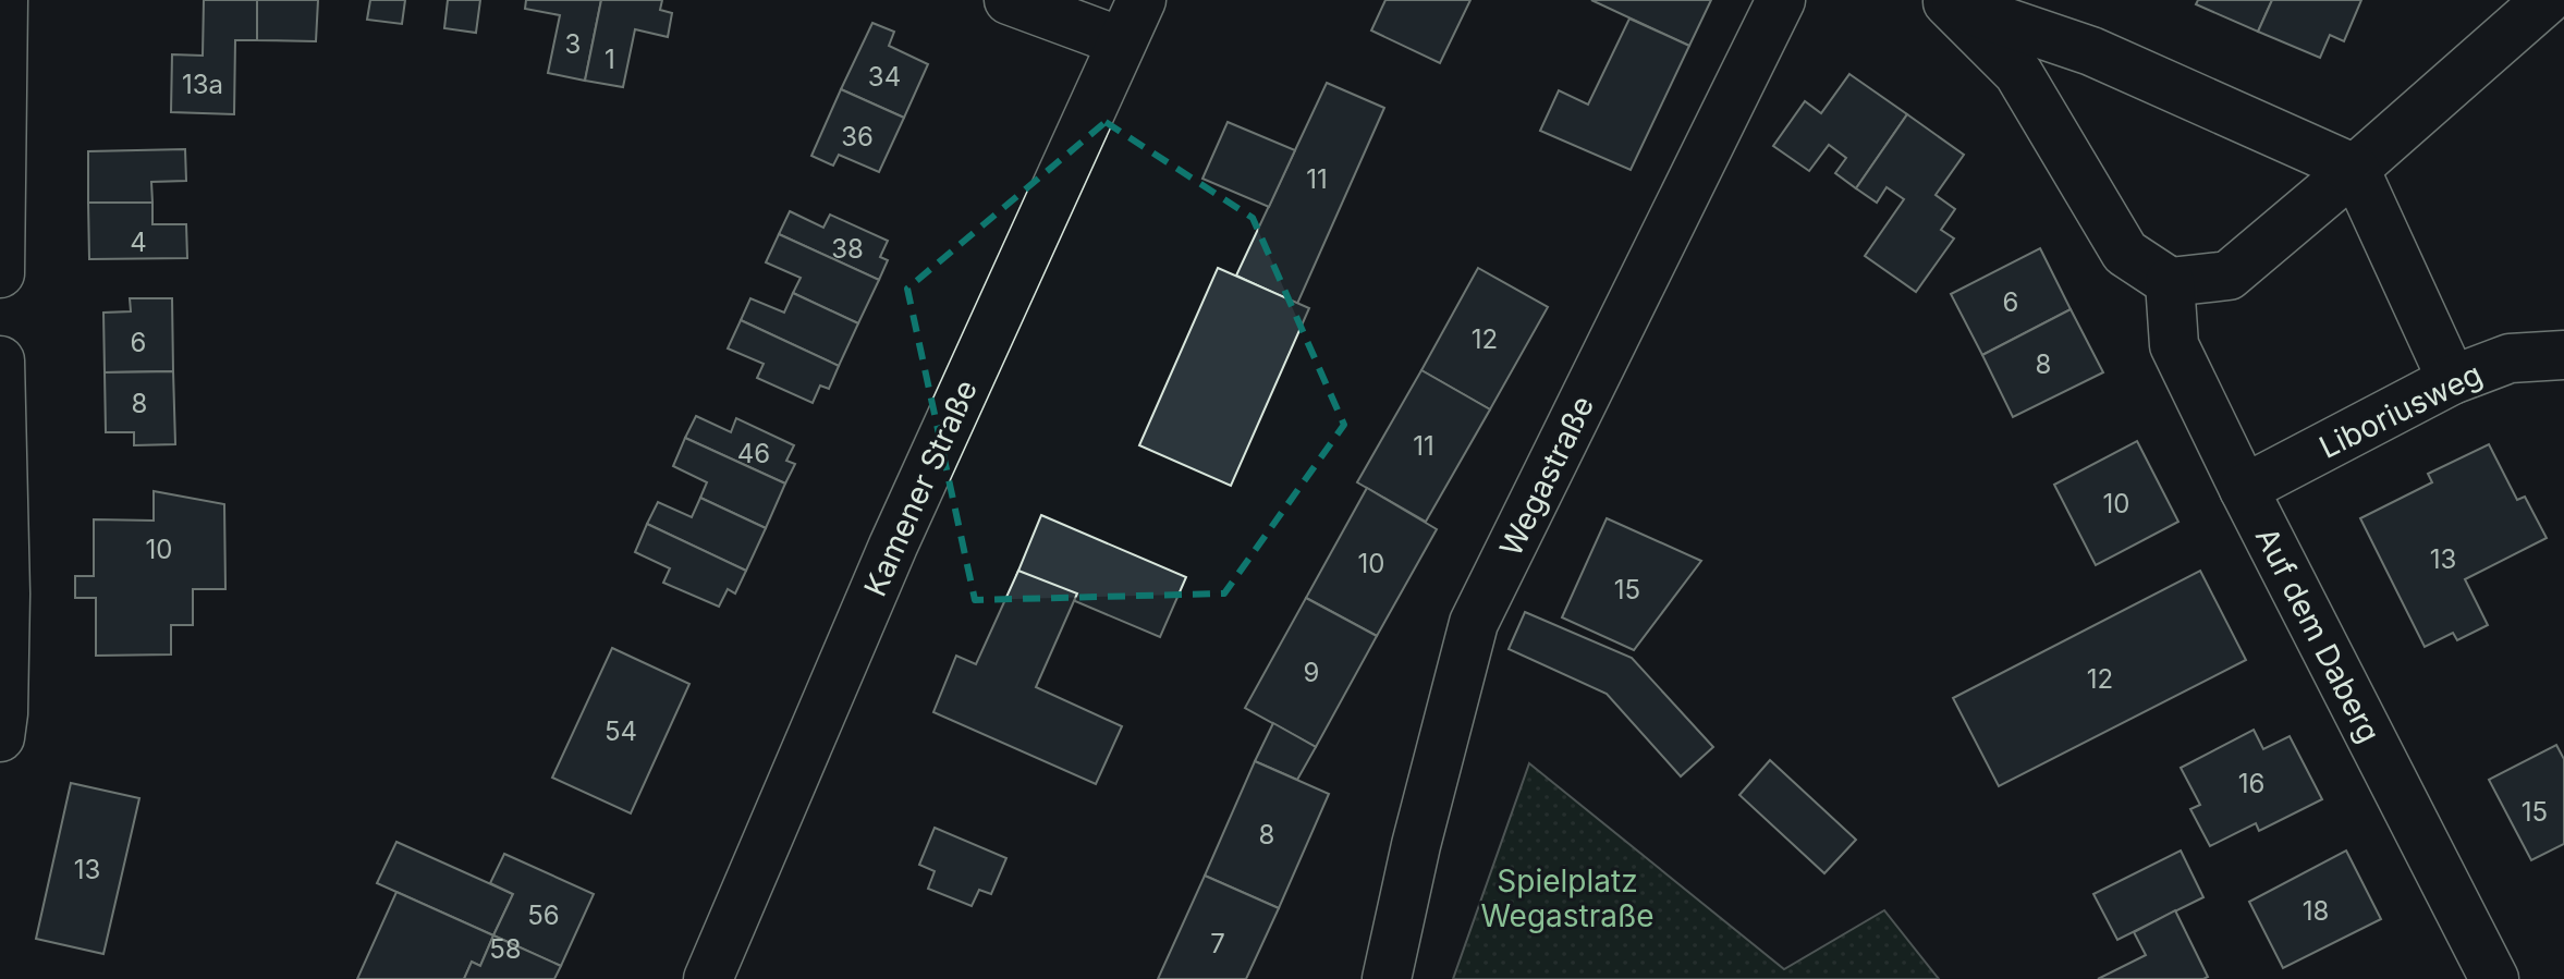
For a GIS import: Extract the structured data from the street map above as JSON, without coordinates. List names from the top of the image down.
{
  "streets": {
    "street": [
      "Liboriusweg",
      "Wegastraße",
      "Kamener Straße",
      "Auf dem Daberg"
    ]
  },
  "crossings": [
    ["Liboriusweg", "Auf dem Daberg"]
  ],
  "parks": ["Spielplatz Wegastraße"],
  "house_numbers": [
    "3",
    "1",
    "34",
    "13a",
    "36",
    "11",
    "4",
    "38",
    "6",
    "12",
    "6",
    "8",
    "8",
    "11",
    "46",
    "10",
    "10",
    "13",
    "10",
    "15",
    "9",
    "12",
    "54",
    "16",
    "15",
    "8",
    "13",
    "18",
    "56",
    "7",
    "58"
  ]
}
